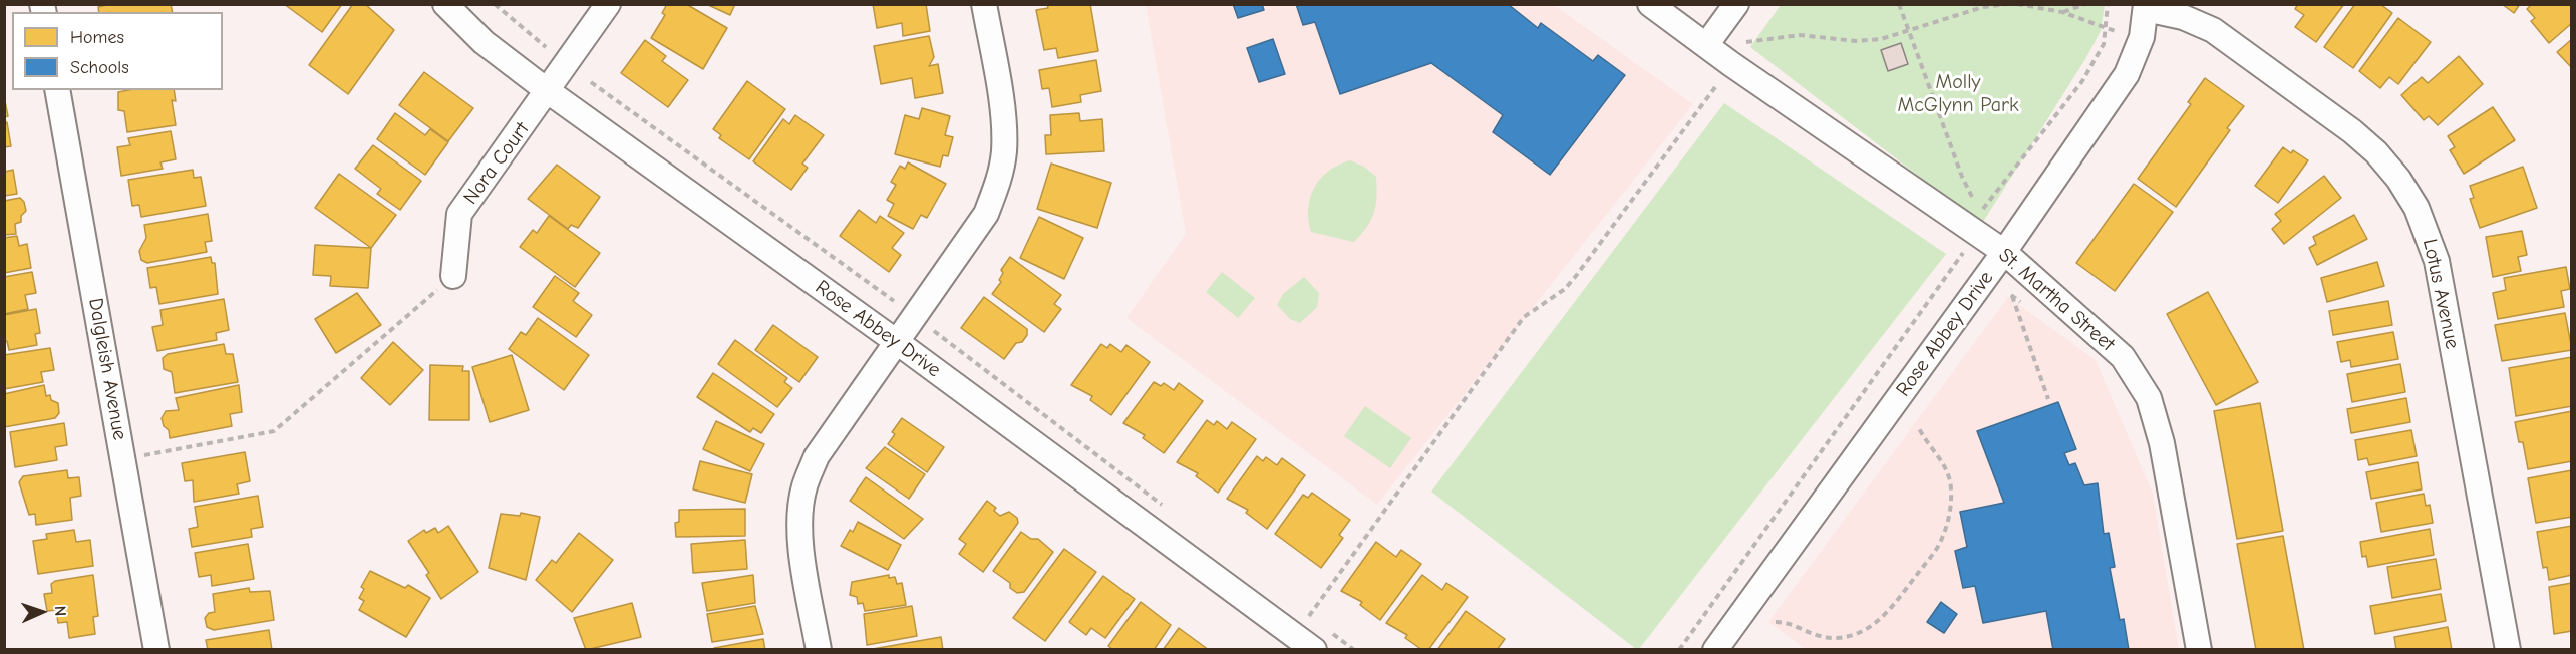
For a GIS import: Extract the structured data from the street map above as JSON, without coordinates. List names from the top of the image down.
{
  "streets": {
    "street": [
      "Nora Court",
      "Lotus Avenue",
      "St. Martha Street",
      "Rose Abbey Drive",
      "Dalgleish Avenue"
    ]
  },
  "crossings": [
    ["Nora Court", "Rose Abbey Drive"],
    ["Lotus Avenue", "Rose Abbey Drive"],
    ["St. Martha Street", "Rose Abbey Drive"]
  ],
  "parks": ["Molly McGlynn Park"],
  "legend": ["Homes", "Schools"],
  "north": "right"
}
